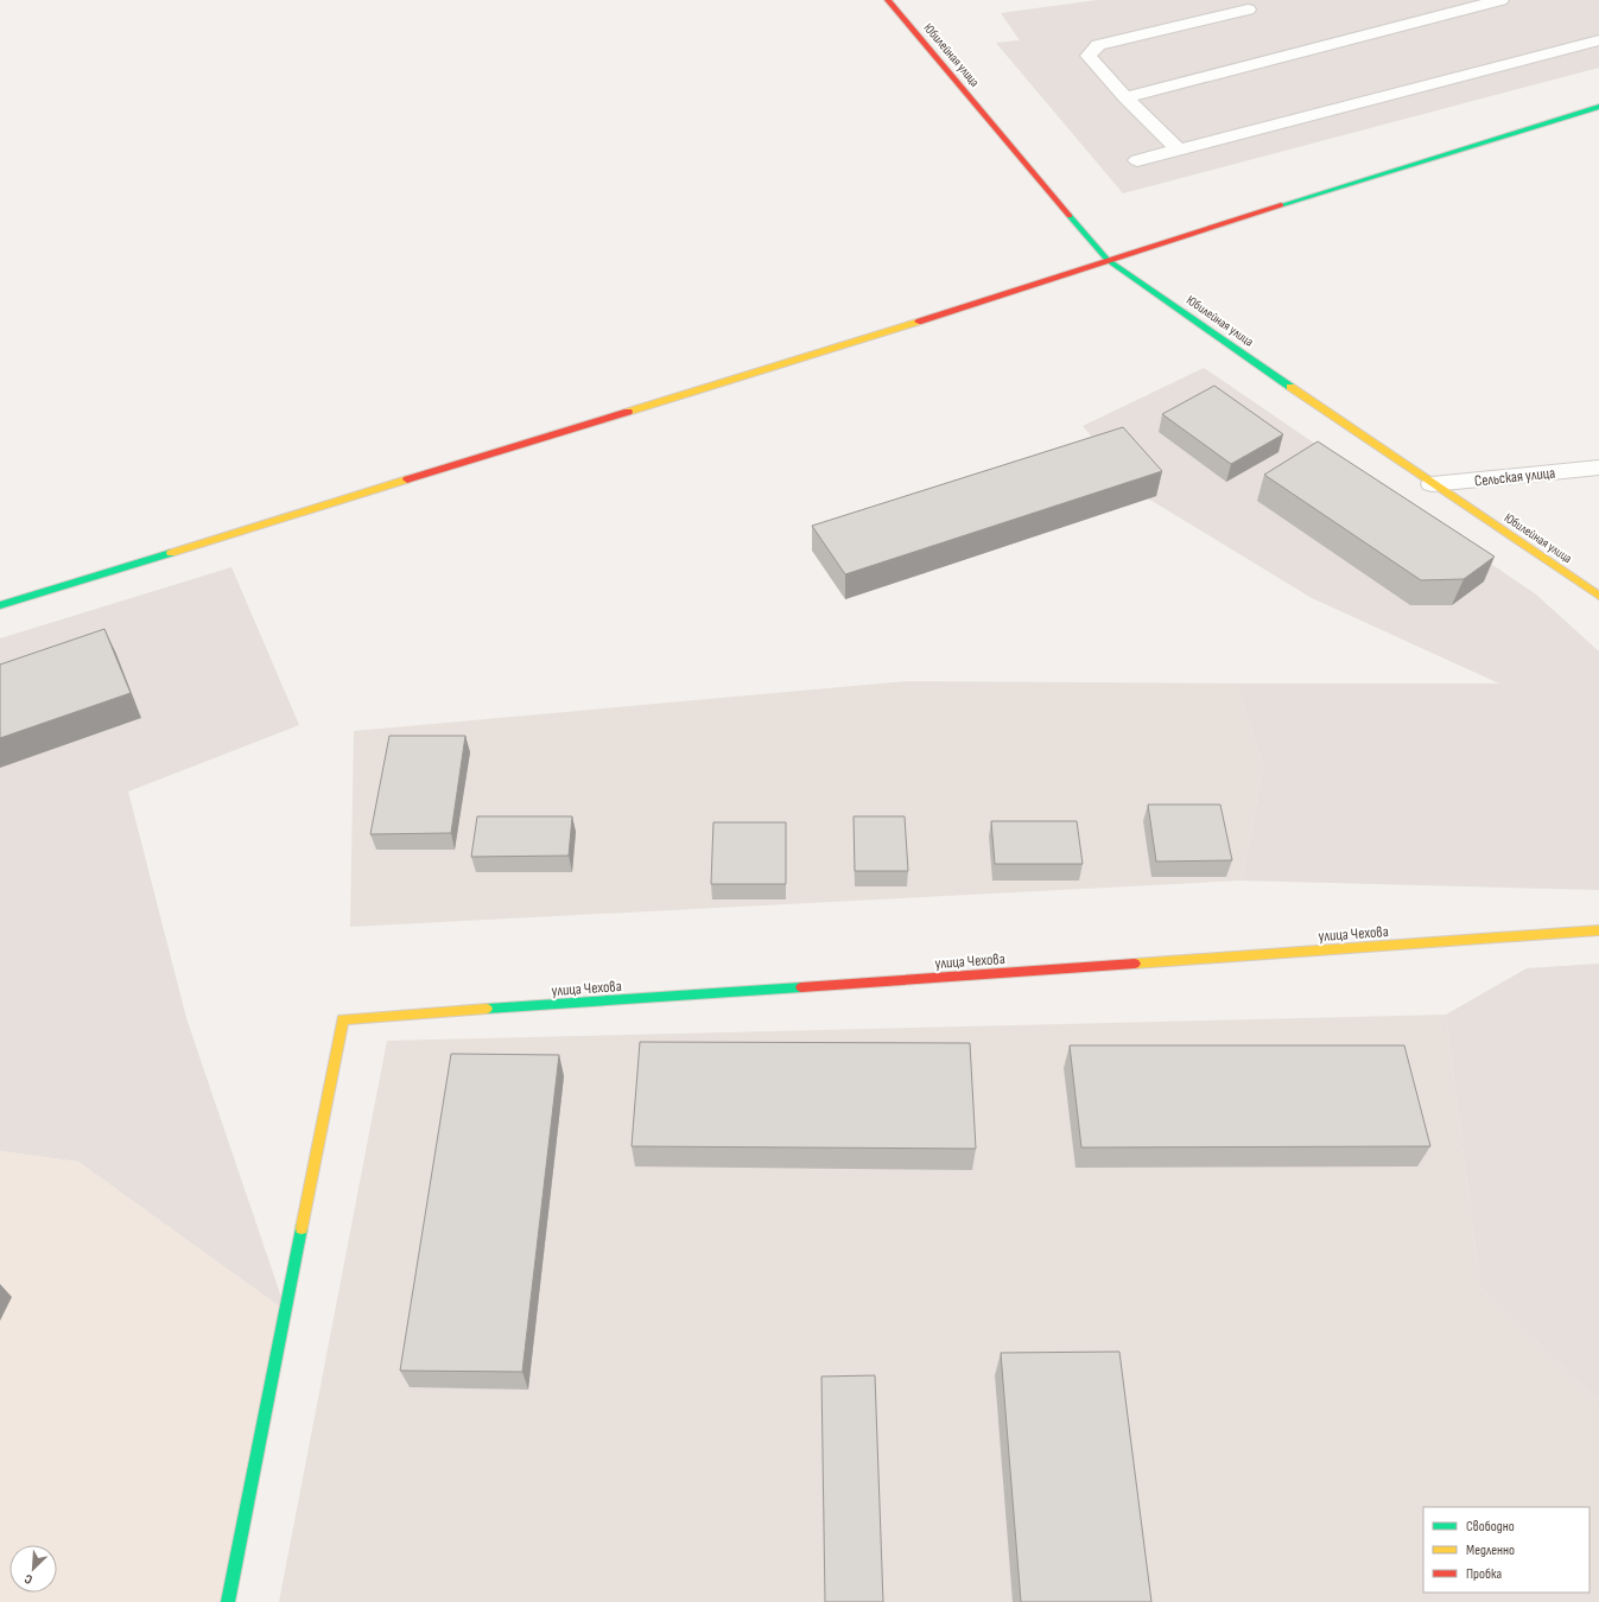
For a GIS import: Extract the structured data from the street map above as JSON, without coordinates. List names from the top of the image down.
{
  "streets": {
    "street": ["Юбилейная улица", "Сельская улица", "улица Чехова"]
  },
  "crossings": [
    ["Юбилейная улица", "Сельская улица"]
  ],
  "legend": ["Свободно", "Медленно", "Пробка"],
  "north": "bottom left"
}
